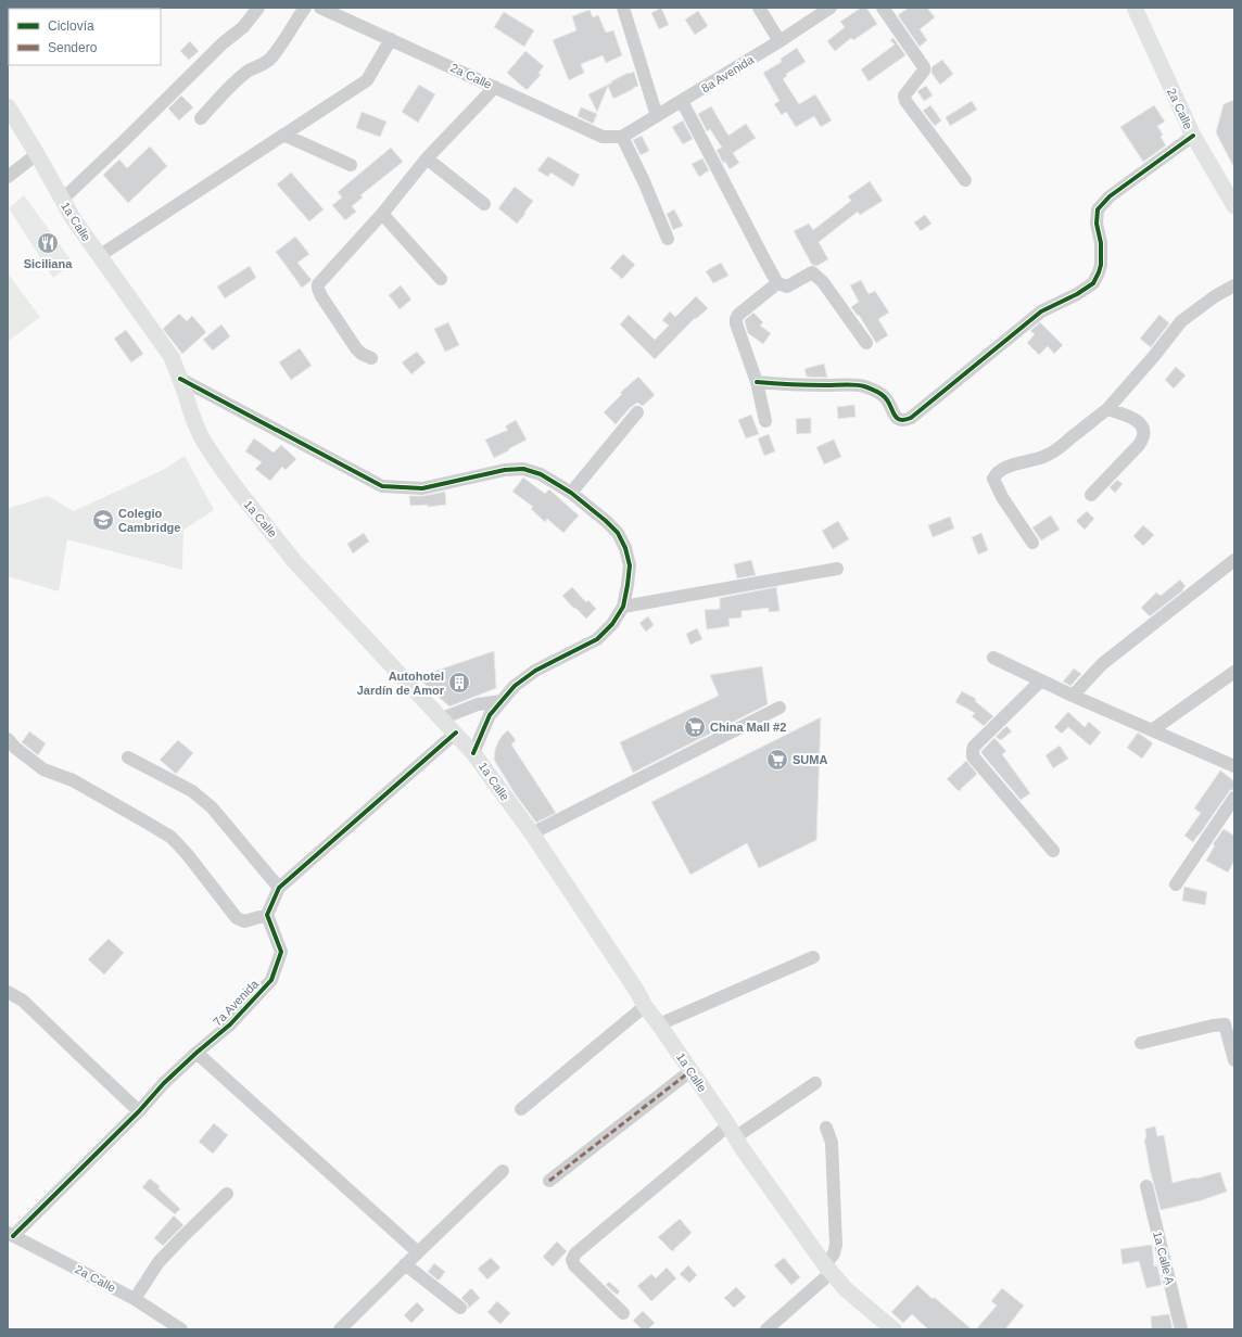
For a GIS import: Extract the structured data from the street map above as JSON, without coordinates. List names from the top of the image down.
{
  "streets": {
    "main road": ["2a Calle", "1a Calle"],
    "street": ["8a Avenida", "7a Avenida", "1a Calle A"]
  },
  "crossings": [
    ["8a Avenida", "2a Calle"],
    ["2a Calle", "7a Avenida"]
  ],
  "places": {
    "restaurant": ["Siciliana"],
    "school or university": ["Colegio Cambridge"],
    "building": ["Autohotel Jardín de Amor"],
    "supermarket": ["China Mall #2", "SUMA"]
  },
  "legend": ["Ciclovía", "Sendero"]
}
